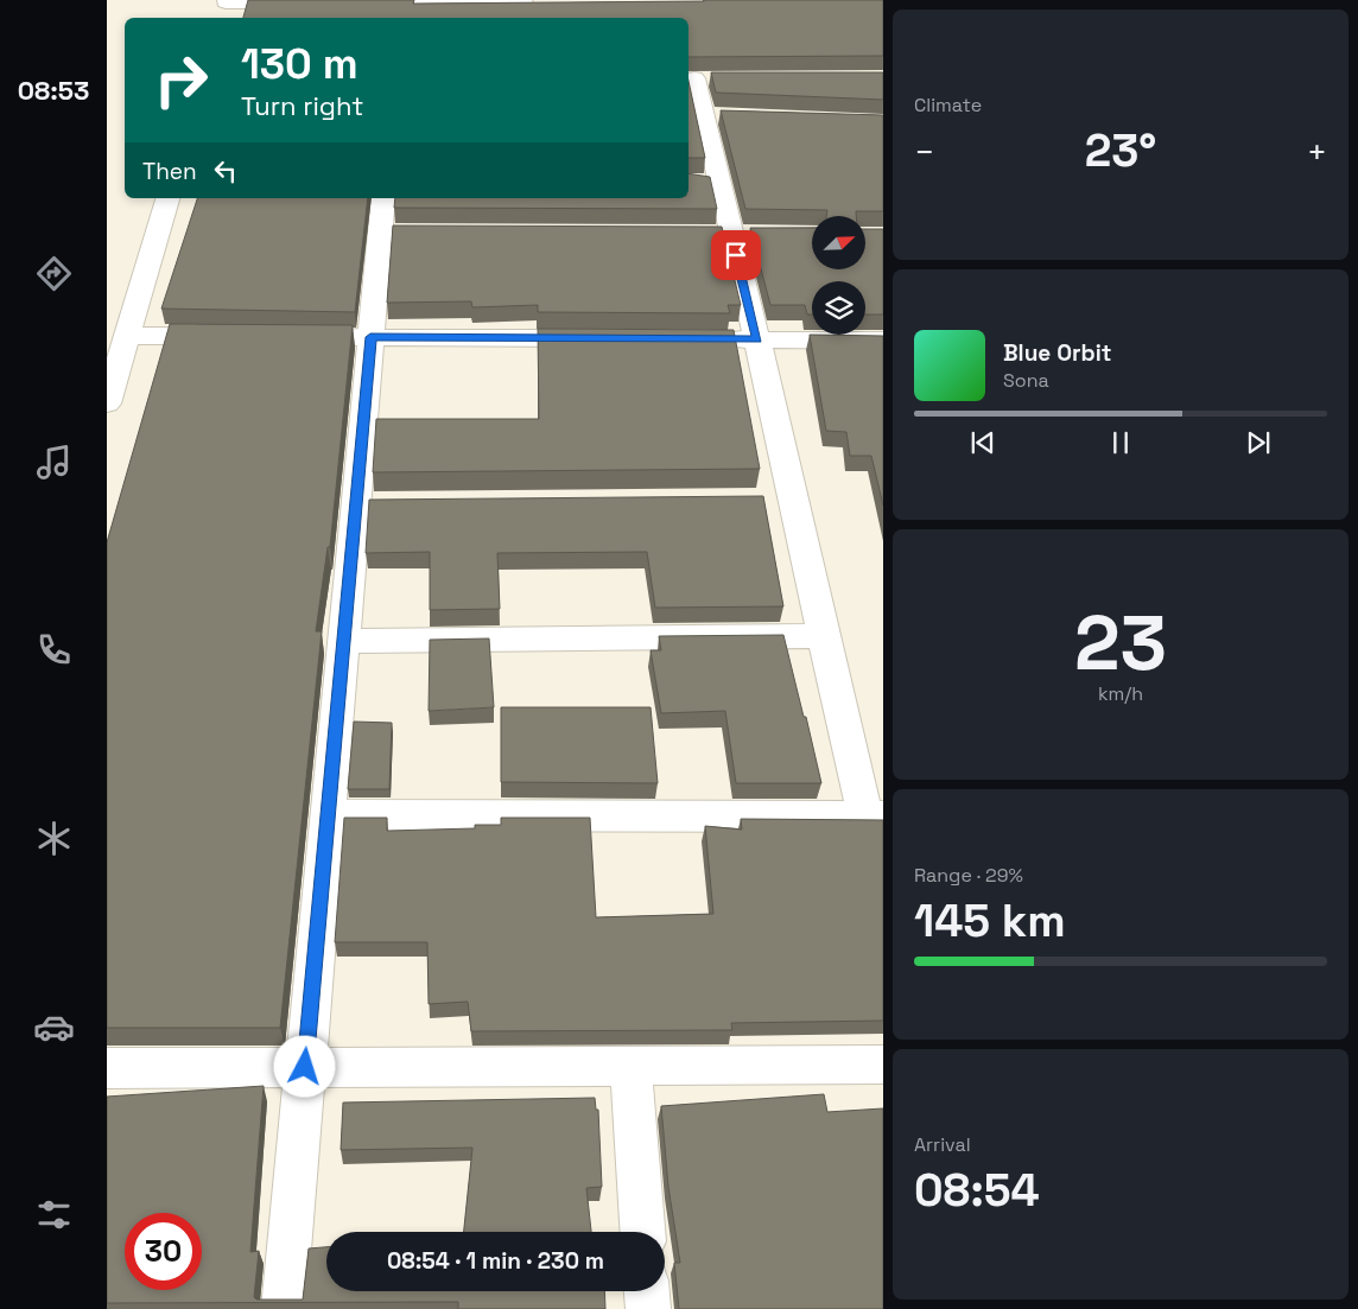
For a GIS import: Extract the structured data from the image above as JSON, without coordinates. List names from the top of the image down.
{
  "north": "top right",
  "page": {
    "tabs": "08:53",
    "tile": [
      "Climate",
      ["23", "km/h"],
      ["Range · 29%", "145 km"],
      ["Arrival", "08:54"]
    ],
    "turn": ["130 m", "Turn right"],
    "heat": ["−", "23°", "+"],
    "then": "Then",
    "song": ["Blue Orbit", "Sona"],
    "limit": "30",
    "trip": "08:54 · 1 min · 230 m"
  }
}
